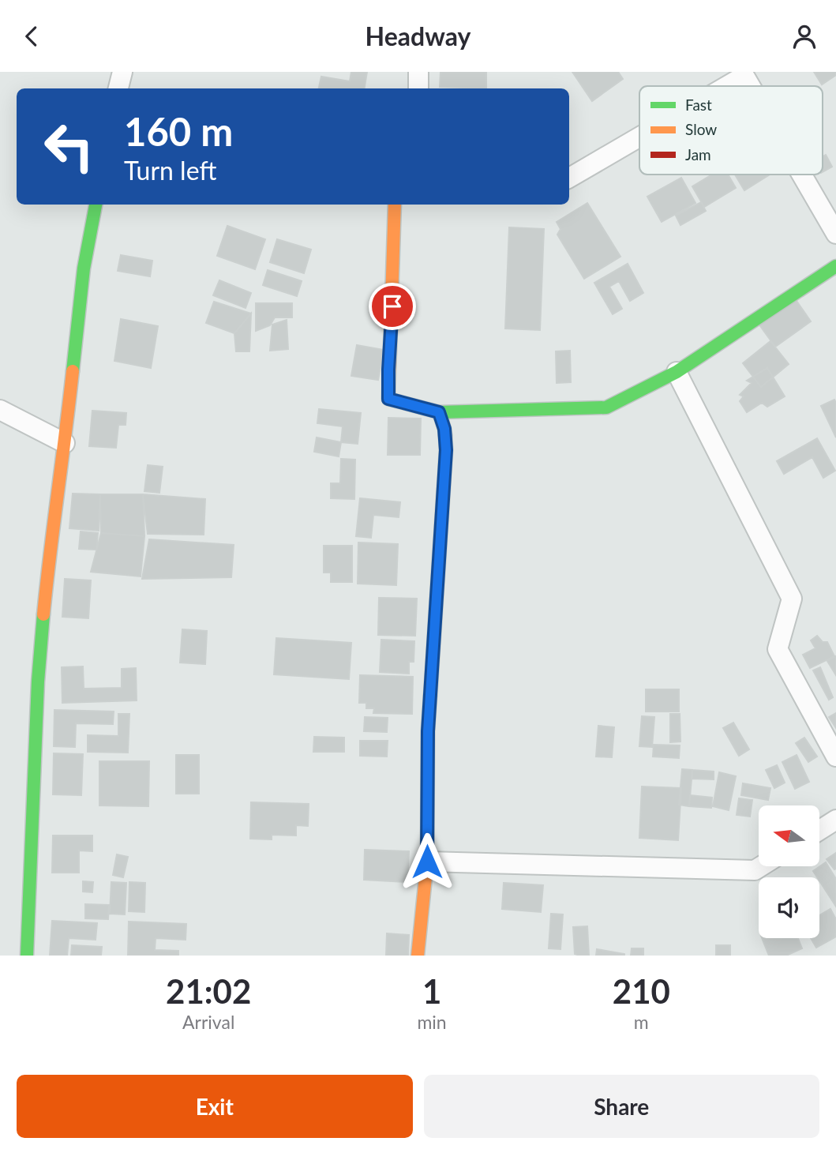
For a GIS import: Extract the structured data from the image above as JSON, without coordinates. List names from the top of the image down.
{
  "legend": ["Fast", "Slow", "Jam"],
  "north": "left",
  "page": {
    "header": "Headway",
    "turn": ["160 m", "Turn left"],
    "eta": [
      "21:02",
      "Arrival",
      "1",
      "min",
      "210",
      "m"
    ],
    "buttons": ["Exit", "Share"]
  }
}
